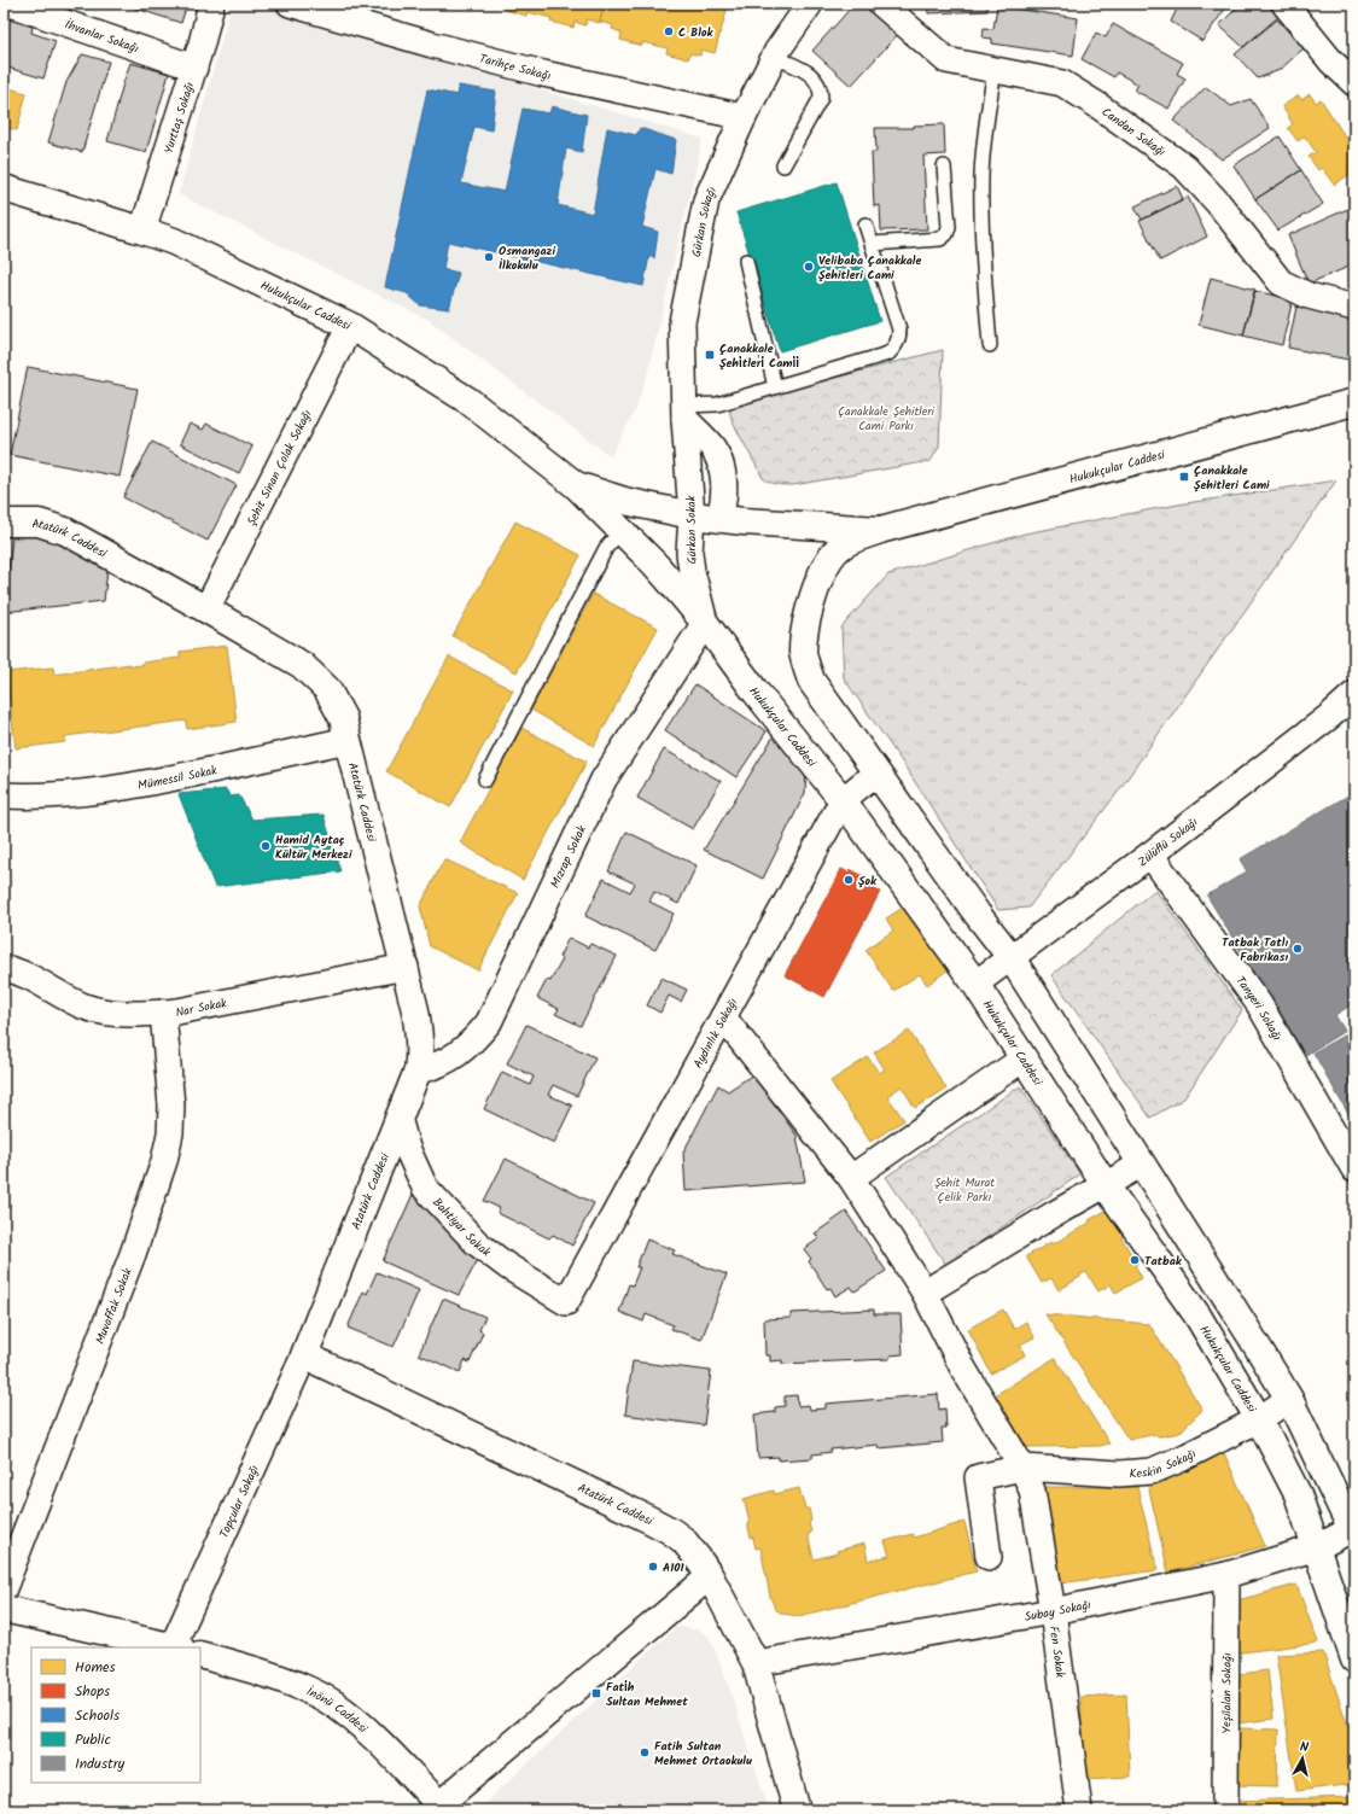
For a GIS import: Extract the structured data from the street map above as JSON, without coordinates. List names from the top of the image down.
{
  "streets": {
    "street": [
      "İhvanlar Sokağı",
      "Tarihçe Sokağı",
      "Yurttaş Sokağı",
      "Candan Sokağı",
      "Gürkan Sokağı",
      "Hukukçular Caddesi",
      "Şehit Sinan Çolak Sokağı",
      "Gürkan Sokak",
      "Atatürk Caddesi",
      "Mümessil Sokak",
      "Zülüflü Sokağı",
      "Mızrap Sokak",
      "Nar Sokak",
      "Tanyeri Sokağı",
      "Aydınlık Sokağı",
      "Bahtiyar Sokak",
      "Muvaffak Sokak",
      "Keskin Sokağı",
      "Topçular Sokağı",
      "Subay Sokağı",
      "Fen Sokak",
      "Yeşilalan Sokağı",
      "İnönü Caddesi"
    ]
  },
  "crossings": [
    ["İhvanlar Sokağı", "Yurttaş Sokağı"],
    ["Tarihçe Sokağı", "Gürkan Sokağı"],
    ["Yurttaş Sokağı", "Hukukçular Caddesi"],
    ["Gürkan Sokağı", "Gürkan Sokak"],
    ["Hukukçular Caddesi", "Şehit Sinan Çolak Sokağı"],
    ["Hukukçular Caddesi", "Gürkan Sokak"],
    ["Hukukçular Caddesi", "Zülüflü Sokağı"],
    ["Hukukçular Caddesi", "Mızrap Sokak"],
    ["Hukukçular Caddesi", "Aydınlık Sokağı"],
    ["Hukukçular Caddesi", "Keskin Sokağı"],
    ["Hukukçular Caddesi", "Subay Sokağı"],
    ["Şehit Sinan Çolak Sokağı", "Atatürk Caddesi"],
    ["Gürkan Sokak", "Mızrap Sokak"],
    ["Atatürk Caddesi", "Mümessil Sokak"],
    ["Atatürk Caddesi", "Mızrap Sokak"],
    ["Atatürk Caddesi", "Nar Sokak"],
    ["Atatürk Caddesi", "Bahtiyar Sokak"],
    ["Atatürk Caddesi", "Topçular Sokağı"],
    ["Atatürk Caddesi", "Subay Sokağı"],
    ["Zülüflü Sokağı", "Tanyeri Sokağı"],
    ["Nar Sokak", "Muvaffak Sokak"],
    ["Aydınlık Sokağı", "Bahtiyar Sokak"],
    ["Aydınlık Sokağı", "Fen Sokak"],
    ["Keskin Sokağı", "Fen Sokak"],
    ["Subay Sokağı", "Fen Sokak"],
    ["Subay Sokağı", "Yeşilalan Sokağı"]
  ],
  "parks": ["Çanakkale Şehitleri Cami Parkı", "Şehit Murat Çelik Parkı"],
  "places": {
    "other": [
      "C Blok",
      "Osmangazi İlkokulu",
      "Velibaba Çanakkale Şehitleri Cami",
      "Hamid Aytaç Kültür Merkezi",
      "Şok",
      "Tatbak Tatlı Fabrikası",
      "Tatbak",
      "A101",
      "Fatih Sultan Mehmet Ortaokulu"
    ],
    "transit": ["Çanakkale Şehi̇tleri̇ Cami̇i̇", "Çanakkale Şehitleri Cami", "Fati̇h Sultan Mehmet"]
  },
  "legend": [
    "Homes",
    "Shops",
    "Schools",
    "Public",
    "Industry"
  ],
  "north": "top"
}
